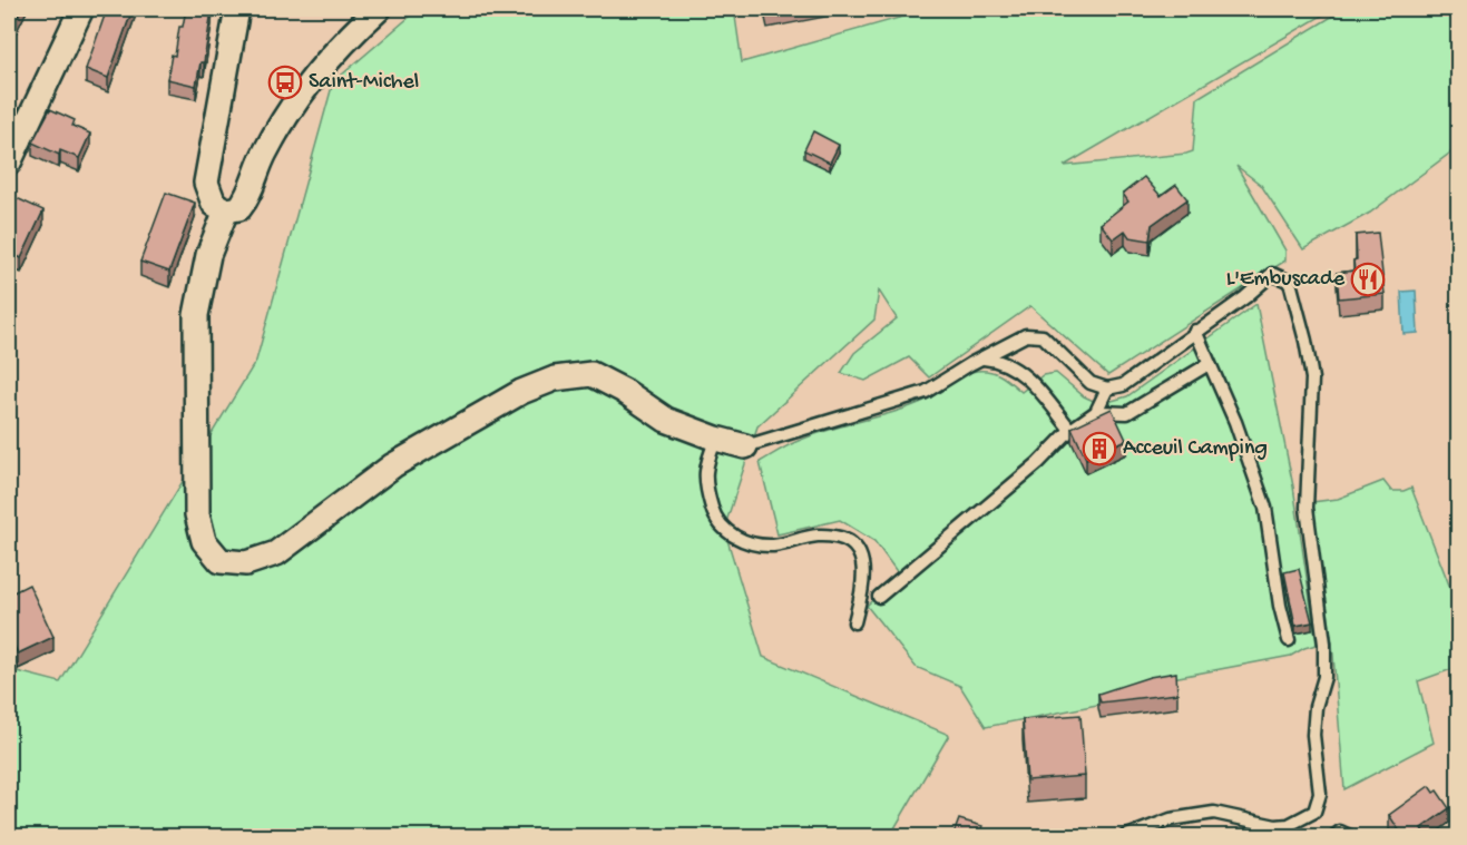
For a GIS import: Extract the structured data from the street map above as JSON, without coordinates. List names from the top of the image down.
{
  "places": {
    "bus stop": ["Saint-Michel"],
    "restaurant": ["L'Embuscade"],
    "building": ["Acceuil Camping"]
  }
}
